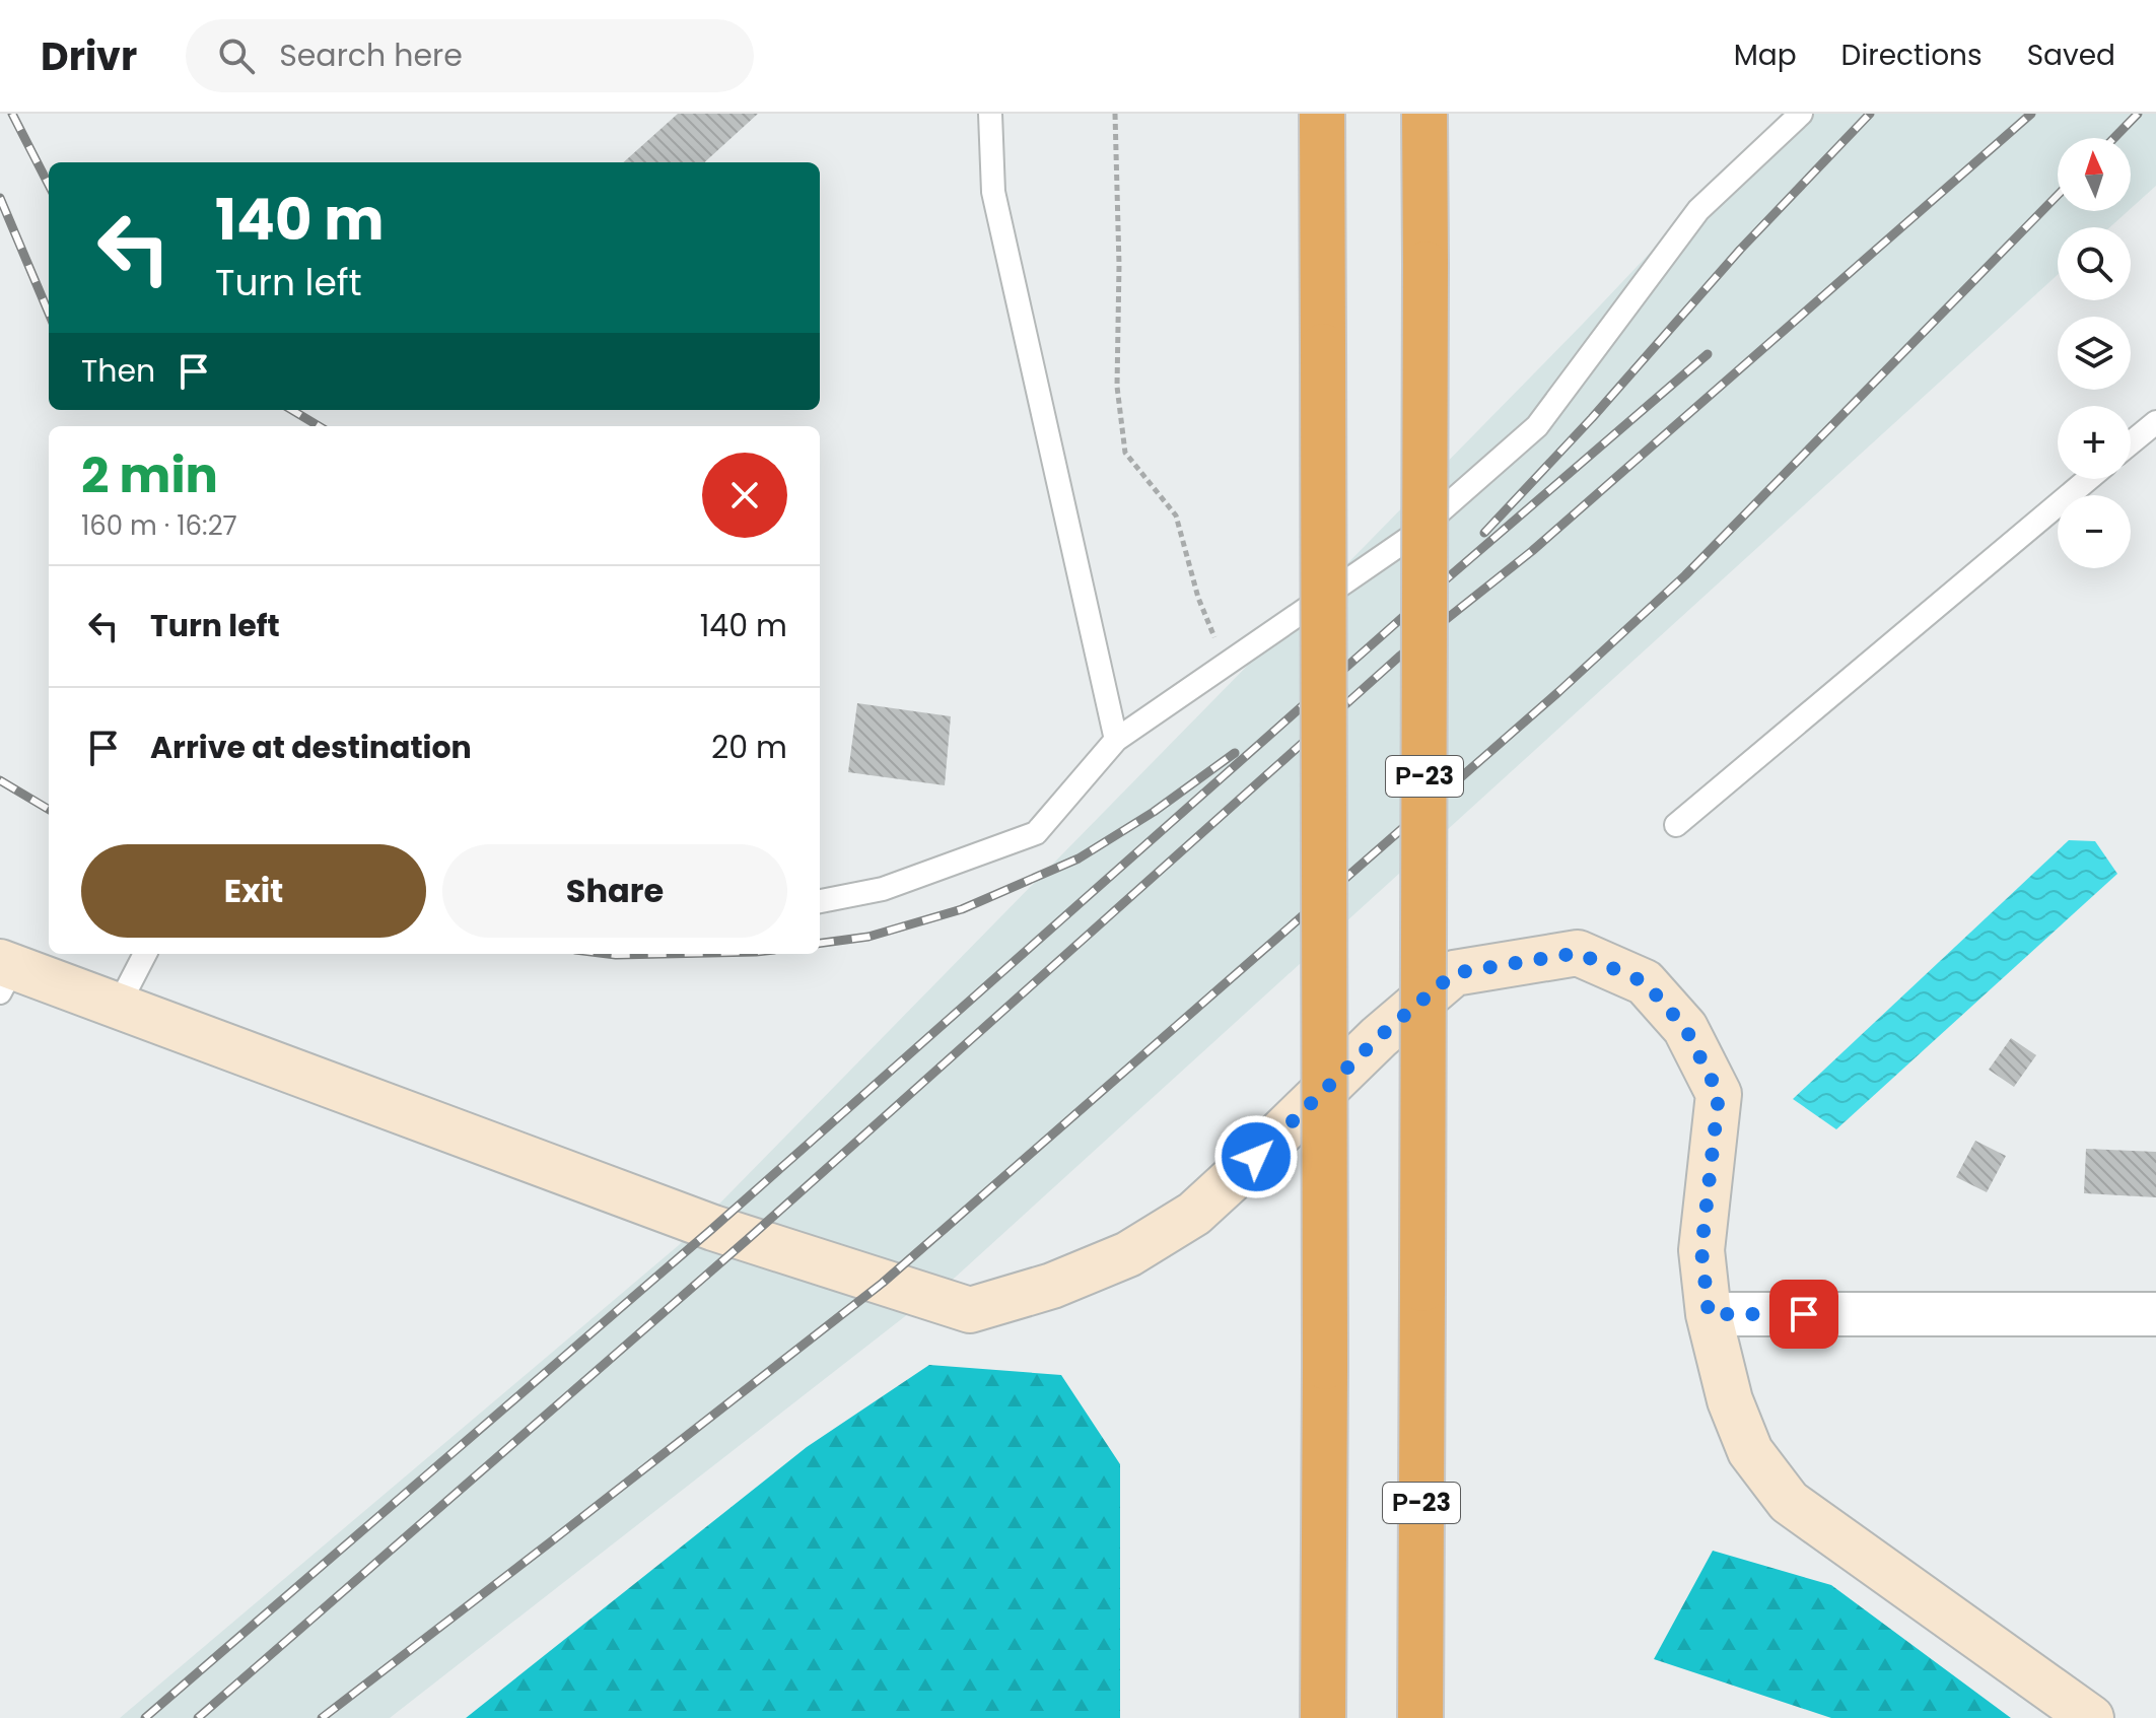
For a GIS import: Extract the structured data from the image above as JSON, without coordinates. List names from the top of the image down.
{
  "streets": {
    "highway": ["Р-23"]
  },
  "north": "top",
  "page": {
    "header": "Drivr",
    "search": "Search here",
    "nav": ["Map", "Directions", "Saved"],
    "map_buttons": ["+", "−"],
    "turn": ["140 m", "Turn left"],
    "then": "Then",
    "heading": ["2 min", "160 m · 16:27"],
    "list": [
      {
        "name": "Turn left",
        "value": "140 m"
      },
      {
        "name": "Arrive at destination",
        "value": "20 m"
      }
    ],
    "buttons": ["Exit", "Share"]
  }
}
